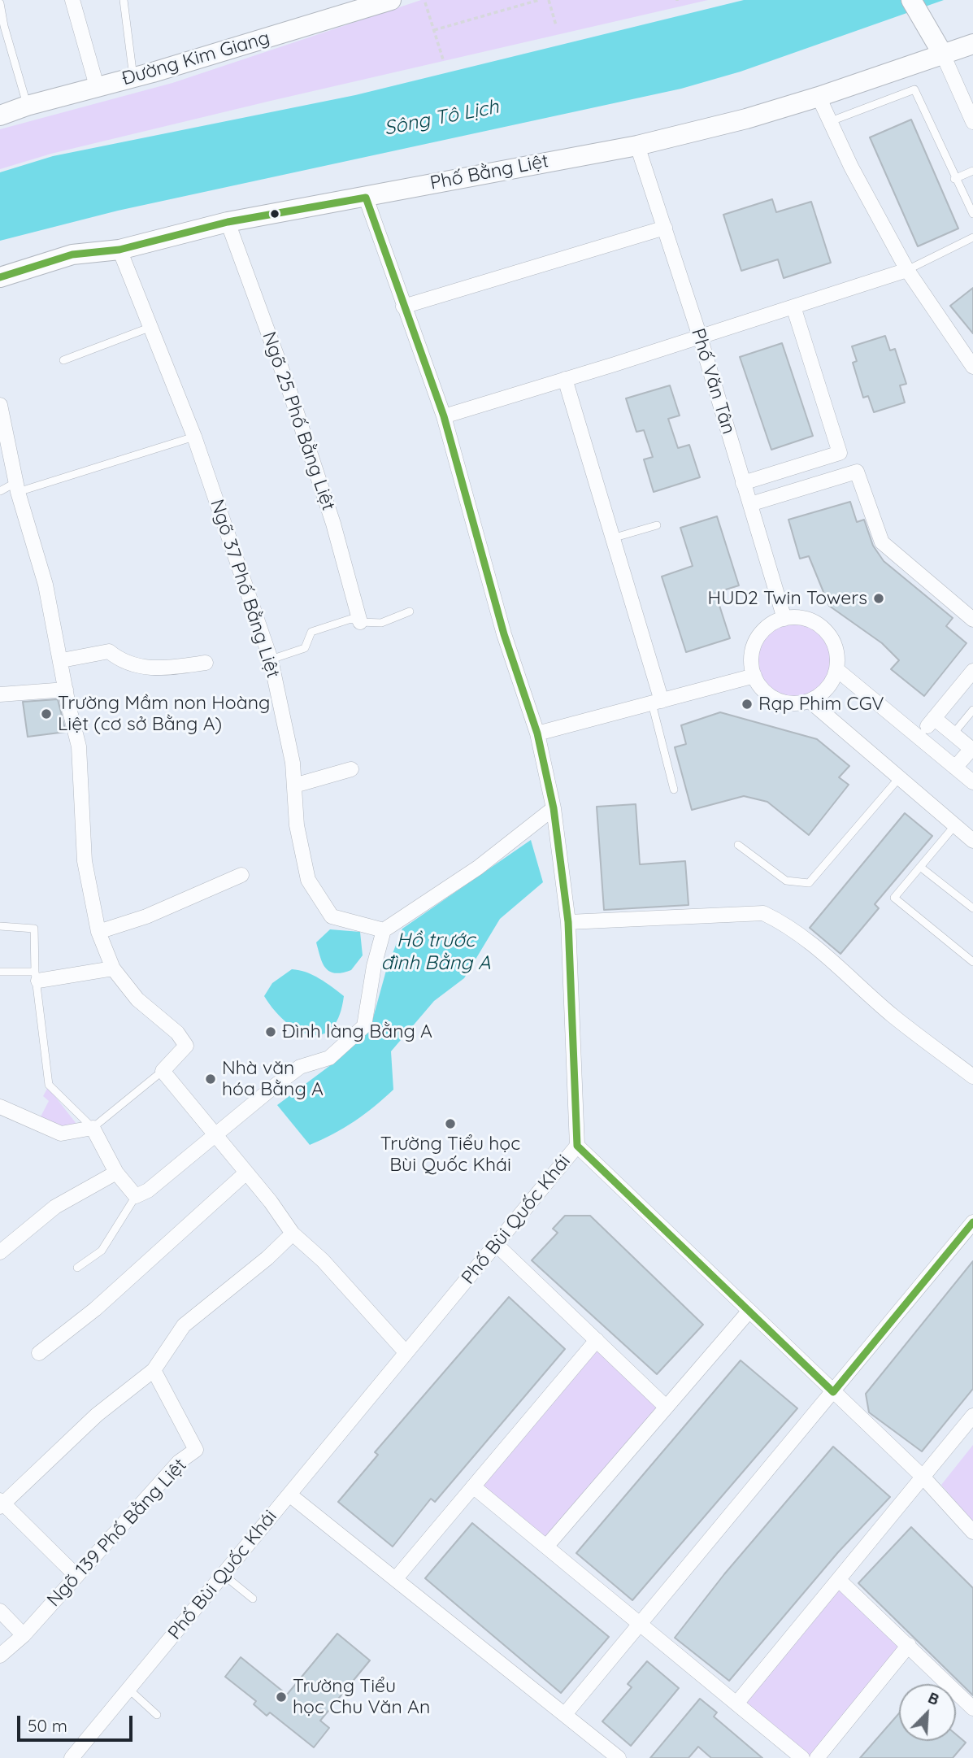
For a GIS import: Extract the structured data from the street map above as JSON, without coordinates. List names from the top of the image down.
{
  "streets": {
    "street": [
      "Đường Kim Giang",
      "Phố Bằng Liệt",
      "Phố Văn Tân",
      "Ngõ 25 Phố Bằng Liệt",
      "Ngõ 37 Phố Bằng Liệt",
      "Phố Bùi Quốc Khái",
      "Ngõ 139 Phố Bằng Liệt"
    ]
  },
  "crossings": [
    ["Phố Bằng Liệt", "Phố Văn Tân"],
    ["Phố Bằng Liệt", "Ngõ 25 Phố Bằng Liệt"],
    ["Phố Bằng Liệt", "Ngõ 37 Phố Bằng Liệt"],
    ["Phố Bằng Liệt", "Phố Bùi Quốc Khái"]
  ],
  "water": ["Sông Tô Lịch", "Hồ trước đình Bằng A"],
  "places": [
    "HUD2 Twin Towers",
    "Rạp Phim CGV",
    "Trường Mầm non Hoàng Liệt (cơ sở Bằng A)",
    "Đình làng Bằng A",
    "Nhà văn hóa Bằng A",
    "Trường Tiểu học Bùi Quốc Khái",
    "Trường Tiểu học Chu Văn An"
  ],
  "scale_bar": "50 m",
  "north": "top right"
}
